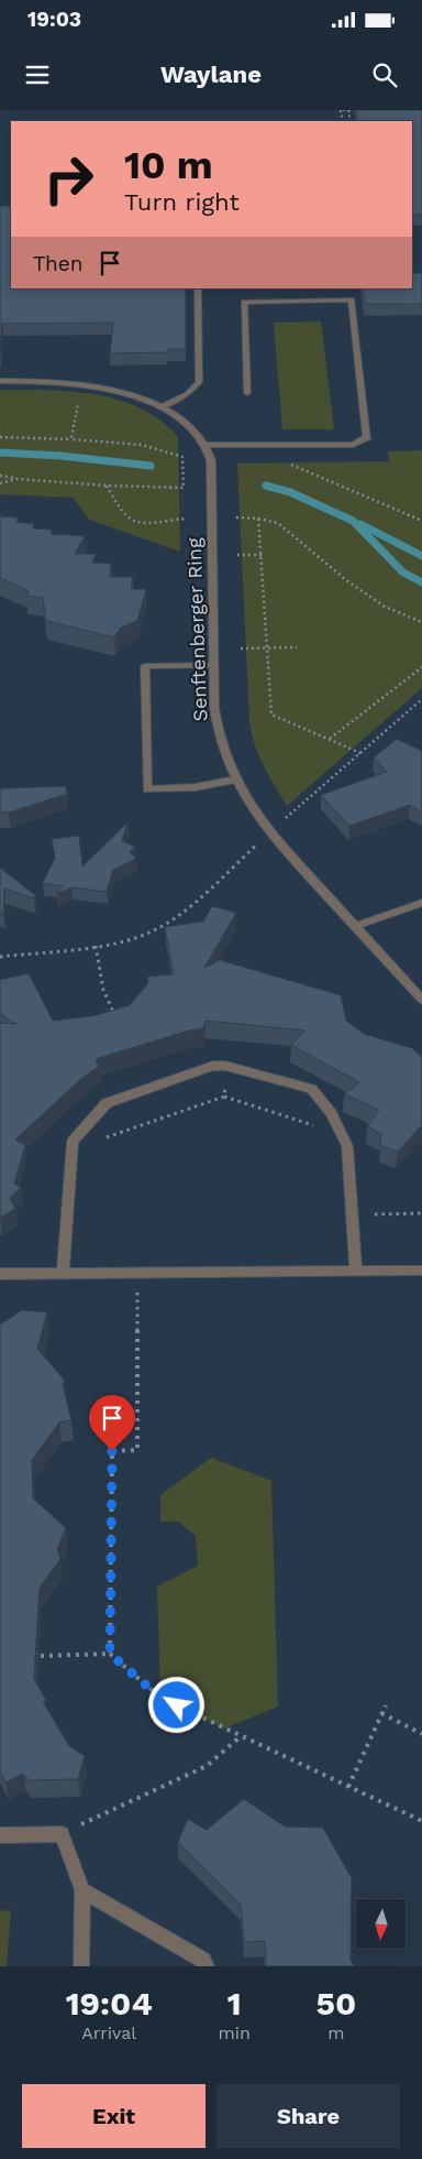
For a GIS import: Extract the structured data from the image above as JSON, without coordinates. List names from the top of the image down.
{
  "streets": {
    "street": ["Senftenberger Ring"]
  },
  "north": "bottom",
  "page": {
    "status": "19:03",
    "header": "Waylane",
    "turn": ["10 m", "Turn right"],
    "then": "Then",
    "eta": [
      "19:04",
      "Arrival",
      "1",
      "min",
      "50",
      "m"
    ],
    "buttons": ["Exit", "Share"]
  }
}
